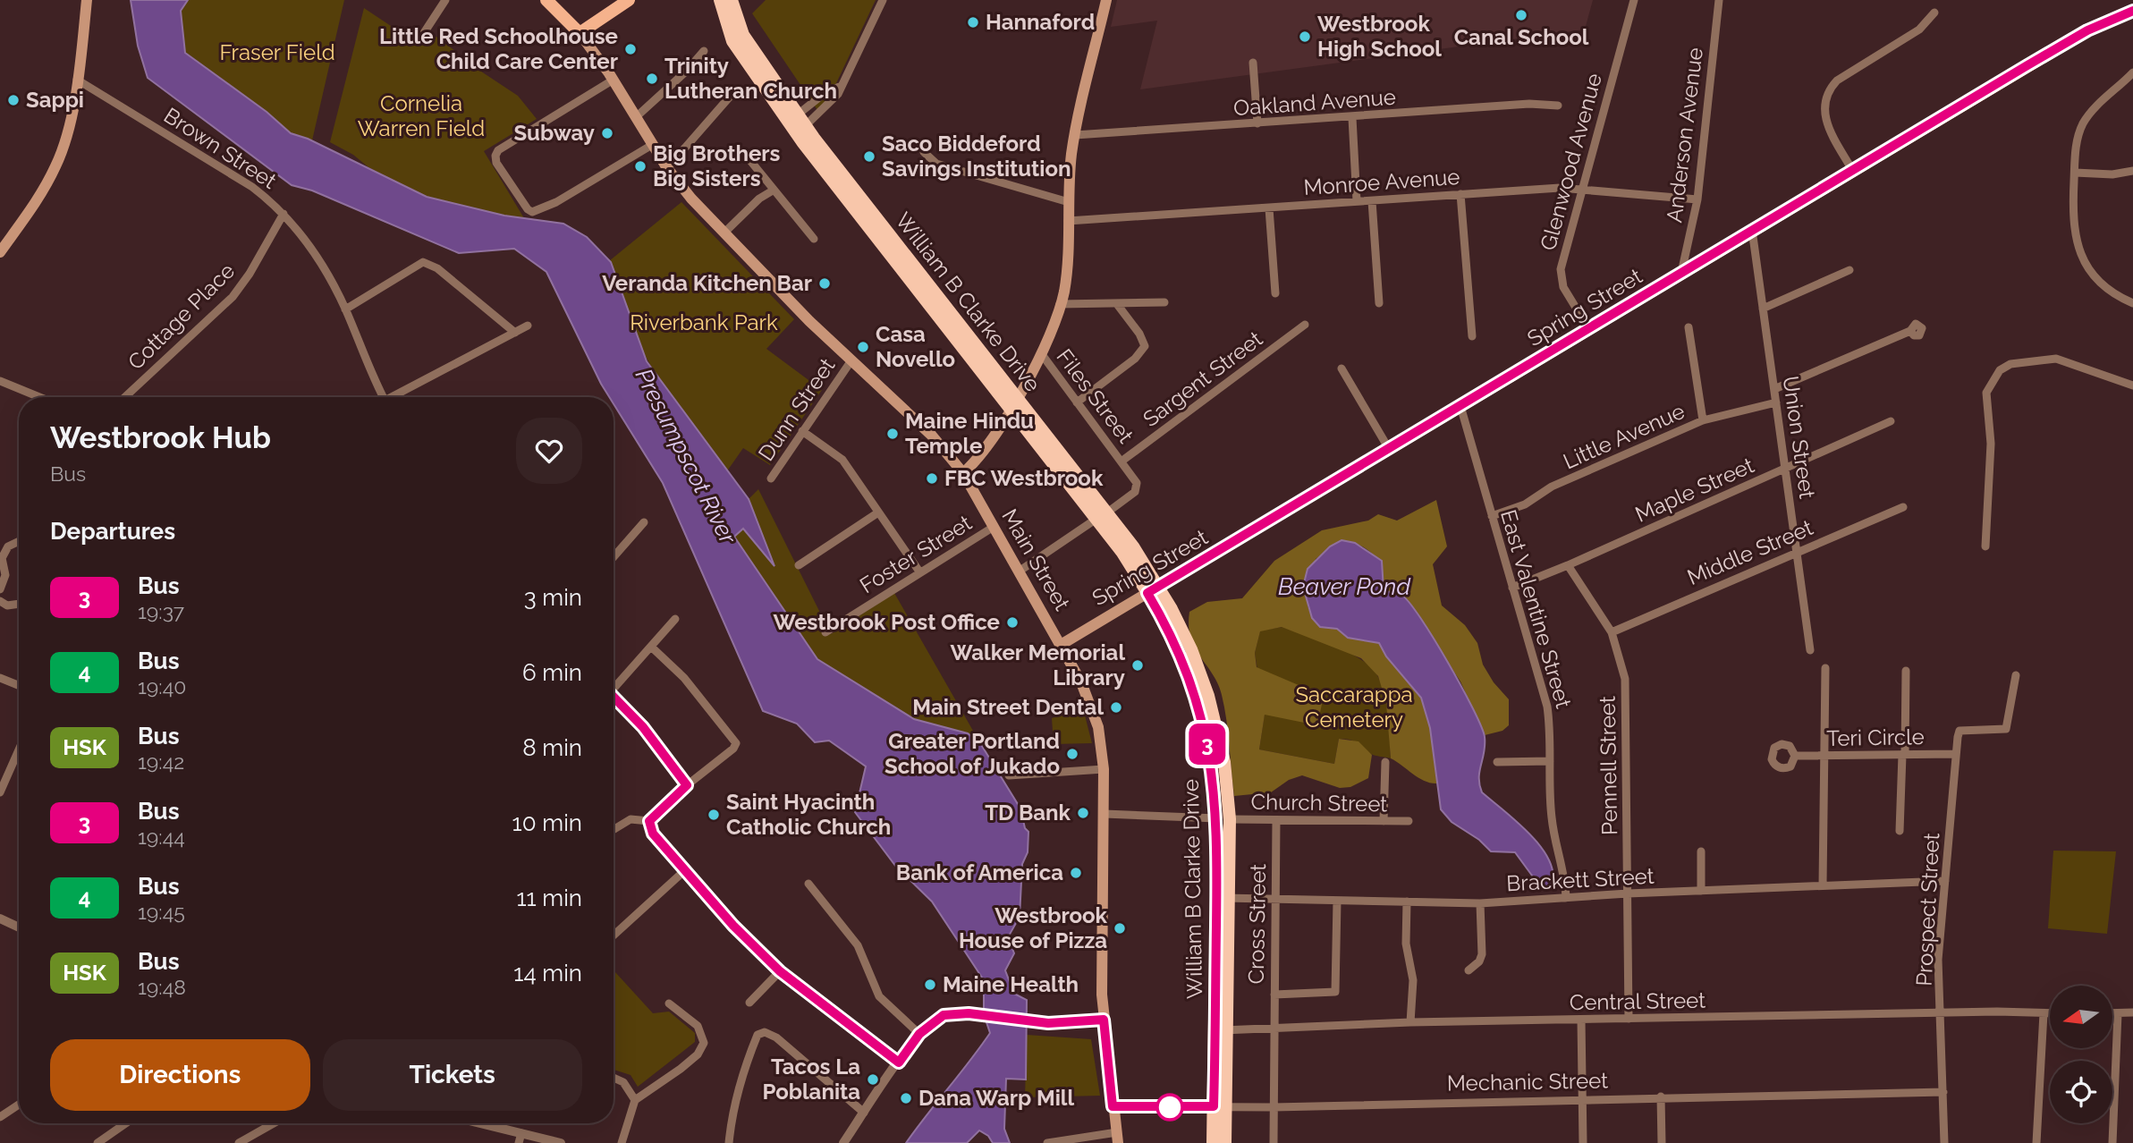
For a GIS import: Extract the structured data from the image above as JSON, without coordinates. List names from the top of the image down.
{
  "streets": {
    "highway": ["William B Clarke Drive"],
    "main road": ["Spring Street", "Main Street"],
    "street": [
      "Oakland Avenue",
      "Anderson Avenue",
      "Brown Street",
      "Glenwood Avenue",
      "Monroe Avenue",
      "Cottage Place",
      "Sargent Street",
      "Files Street",
      "Dunn Street",
      "Little Avenue",
      "Union Street",
      "Maple Street",
      "Middle Street",
      "Foster Street",
      "East Valentine Street",
      "Teri Circle",
      "Pennell Street",
      "Church Street",
      "Brackett Street",
      "Prospect Street",
      "Cross Street",
      "Central Street",
      "Mechanic Street"
    ]
  },
  "crossings": [
    ["Anderson Avenue", "Monroe Avenue"],
    ["Anderson Avenue", "Spring Street"],
    ["Brown Street", "Cottage Place"],
    ["Glenwood Avenue", "Monroe Avenue"],
    ["Glenwood Avenue", "Spring Street"],
    ["William B Clarke Drive", "Spring Street"],
    ["William B Clarke Drive", "Files Street"],
    ["William B Clarke Drive", "Church Street"],
    ["William B Clarke Drive", "Brackett Street"],
    ["William B Clarke Drive", "Central Street"],
    ["William B Clarke Drive", "Mechanic Street"],
    ["Spring Street", "Union Street"],
    ["Spring Street", "Main Street"],
    ["Spring Street", "East Valentine Street"],
    ["Sargent Street", "Files Street"],
    ["Dunn Street", "Main Street"],
    ["Little Avenue", "Union Street"],
    ["Little Avenue", "East Valentine Street"],
    ["Union Street", "Maple Street"],
    ["Union Street", "Middle Street"],
    ["Maple Street", "East Valentine Street"],
    ["Maple Street", "Pennell Street"],
    ["Middle Street", "Pennell Street"],
    ["Foster Street", "Main Street"],
    ["Main Street", "Church Street"],
    ["Main Street", "Mechanic Street"],
    ["East Valentine Street", "Brackett Street"],
    ["Teri Circle", "Prospect Street"],
    ["Pennell Street", "Brackett Street"],
    ["Pennell Street", "Central Street"],
    ["Church Street", "Cross Street"],
    ["Brackett Street", "Prospect Street"],
    ["Brackett Street", "Cross Street"],
    ["Prospect Street", "Central Street"],
    ["Prospect Street", "Mechanic Street"],
    ["Cross Street", "Central Street"],
    ["Cross Street", "Mechanic Street"]
  ],
  "water": ["Presumpscot River", "Beaver Pond"],
  "parks": [
    "Fraser Field",
    "Cornelia Warren Field",
    "Riverbank Park",
    "Saccarappa Cemetery"
  ],
  "places": [
    "Canal School",
    "Hannaford",
    "Westbrook High School",
    "Little Red Schoolhouse Child Care Center",
    "Trinity Lutheran Church",
    "Sappi",
    "Subway",
    "Saco Biddeford Savings Institution",
    "Big Brothers Big Sisters",
    "Veranda Kitchen Bar",
    "Casa Novello",
    "Maine Hindu Temple",
    "FBC Westbrook",
    "Westbrook Post Office",
    "Walker Memorial Library",
    "Main Street Dental",
    "Greater Portland School of Jukado",
    "TD Bank",
    "Saint Hyacinth Catholic Church",
    "Bank of America",
    "Westbrook House of Pizza",
    "Maine Health",
    "Tacos La Poblanita",
    "Dana Warp Mill"
  ],
  "lines": ["bus line 3"],
  "north": "left",
  "page": {
    "on_map": "3",
    "heading": [
      ["Westbrook Hub", "Bus"],
      "Departures"
    ],
    "list": [
      {
        "mark": "3",
        "name": "Bus",
        "note": "19:37",
        "value": "3 min"
      },
      {
        "mark": "4",
        "name": "Bus",
        "note": "19:40",
        "value": "6 min"
      },
      {
        "mark": "HSK",
        "name": "Bus",
        "note": "19:42",
        "value": "8 min"
      },
      {
        "mark": "3",
        "name": "Bus",
        "note": "19:44",
        "value": "10 min"
      },
      {
        "mark": "4",
        "name": "Bus",
        "note": "19:45",
        "value": "11 min"
      },
      {
        "mark": "HSK",
        "name": "Bus",
        "note": "19:48",
        "value": "14 min"
      }
    ],
    "buttons": ["Directions", "Tickets"]
  }
}
